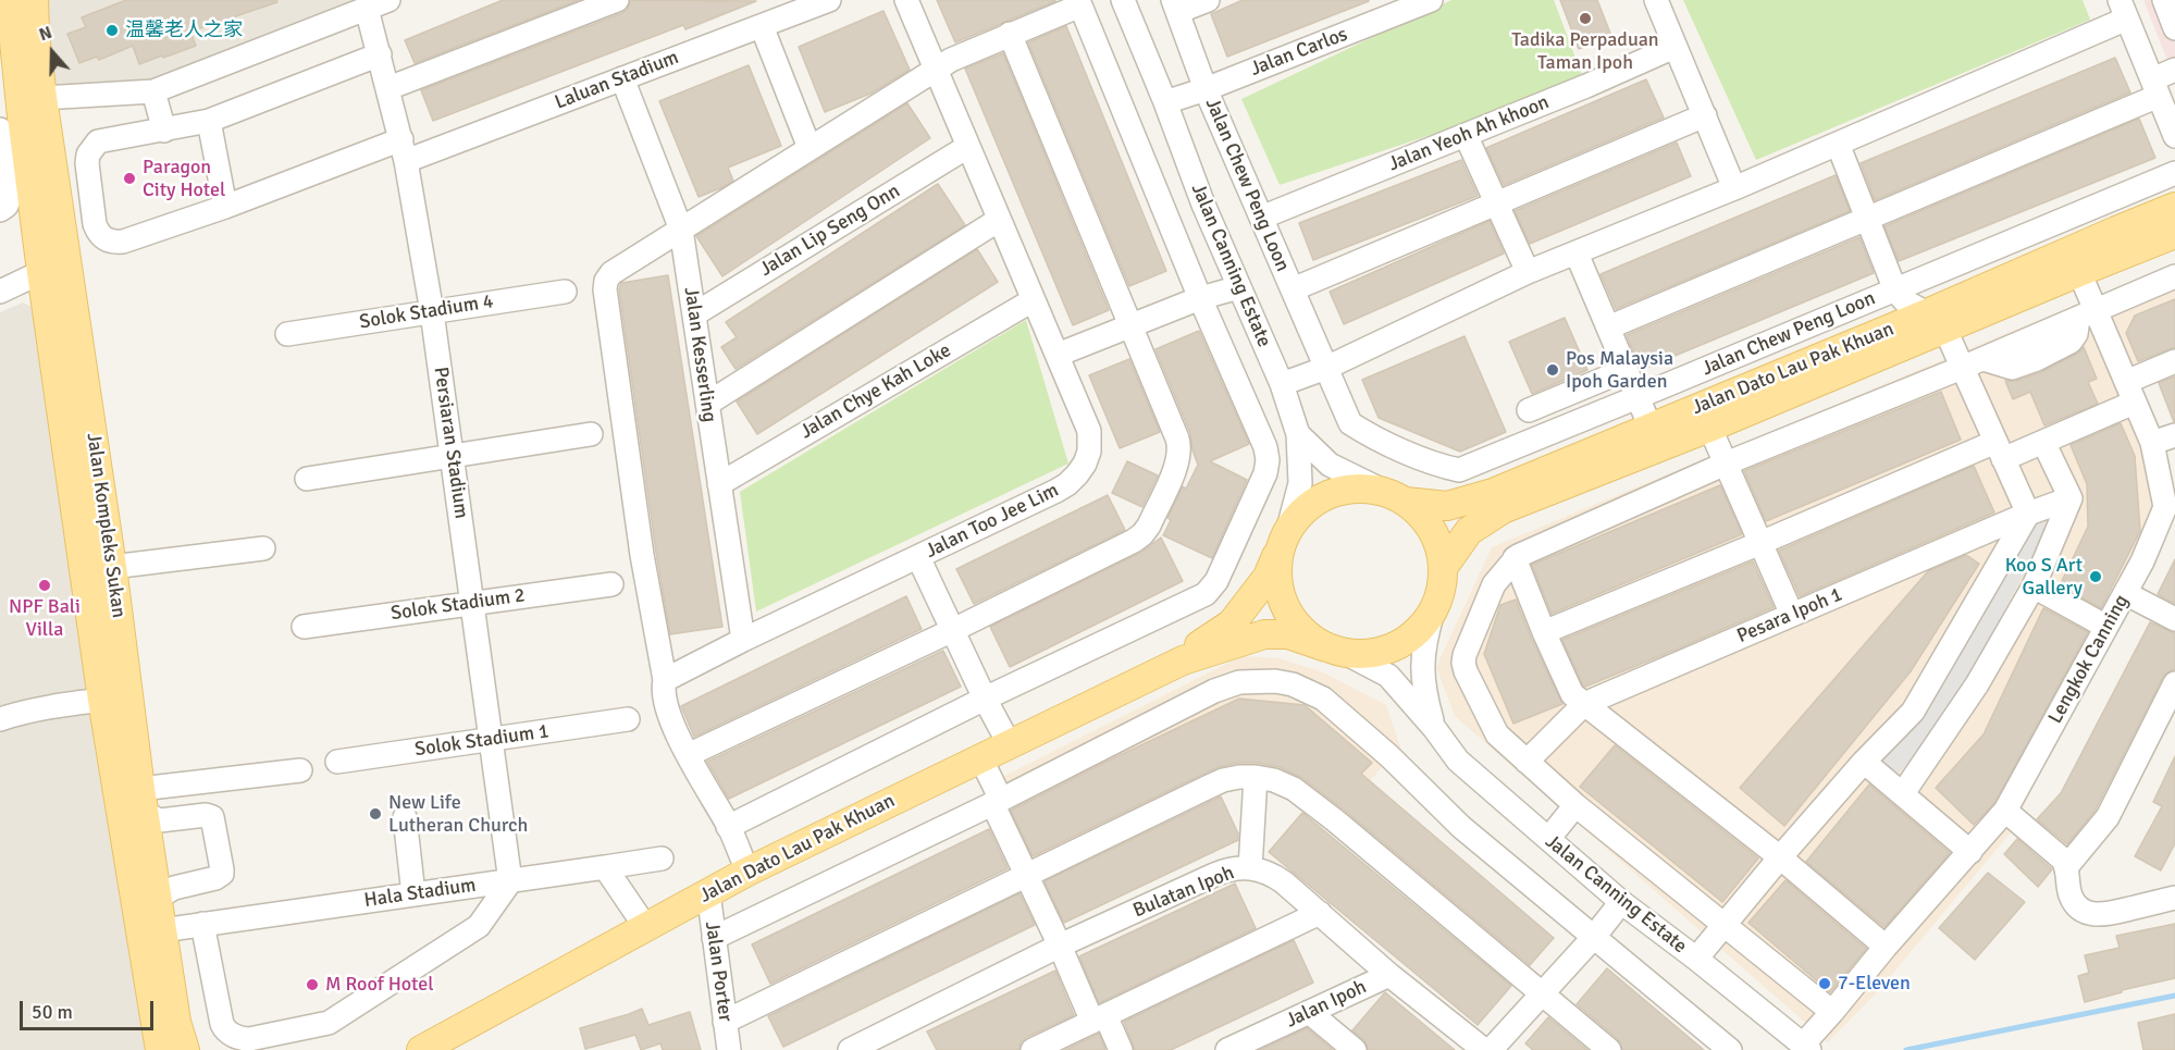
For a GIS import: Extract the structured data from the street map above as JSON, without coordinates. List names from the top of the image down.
{
  "streets": {
    "main road": ["Jalan Dato Lau Pak Khuan", "Jalan Kompleks Sukan"],
    "street": [
      "Jalan Carlos",
      "Laluan Stadium",
      "Jalan Yeoh Ah khoon",
      "Jalan Chew Peng Loon",
      "Jalan Lip Seng Onn",
      "Jalan Canning Estate",
      "Solok Stadium 4",
      "Jalan Kesserling",
      "Jalan Chye Kah Loke",
      "Persiaran Stadium",
      "Jalan Too Jee Lim",
      "Solok Stadium 2",
      "Pesara Ipoh 1",
      "Lengkok Canning",
      "Solok Stadium 1",
      "Bulatan Ipoh",
      "Hala Stadium",
      "Jalan Porter",
      "Jalan Ipoh"
    ]
  },
  "crossings": [
    ["Jalan Carlos", "Jalan Chew Peng Loon"],
    ["Jalan Carlos", "Jalan Canning Estate"],
    ["Laluan Stadium", "Jalan Kesserling"],
    ["Laluan Stadium", "Persiaran Stadium"],
    ["Jalan Yeoh Ah khoon", "Jalan Chew Peng Loon"],
    ["Jalan Lip Seng Onn", "Jalan Kesserling"],
    ["Jalan Lip Seng Onn", "Jalan Too Jee Lim"],
    ["Jalan Canning Estate", "Jalan Dato Lau Pak Khuan"],
    ["Jalan Canning Estate", "Lengkok Canning"],
    ["Solok Stadium 4", "Persiaran Stadium"],
    ["Jalan Kesserling", "Jalan Chye Kah Loke"],
    ["Jalan Kesserling", "Jalan Too Jee Lim"],
    ["Jalan Dato Lau Pak Khuan", "Lengkok Canning"],
    ["Jalan Dato Lau Pak Khuan", "Jalan Porter"],
    ["Jalan Chye Kah Loke", "Jalan Too Jee Lim"],
    ["Persiaran Stadium", "Solok Stadium 2"],
    ["Persiaran Stadium", "Solok Stadium 1"],
    ["Persiaran Stadium", "Hala Stadium"],
    ["Jalan Kompleks Sukan", "Hala Stadium"],
    ["Bulatan Ipoh", "Jalan Ipoh"]
  ],
  "places": [
    "Tadika Perpaduan Taman Ipoh",
    "温馨老人之家",
    "Paragon City Hotel",
    "Pos Malaysia Ipoh Garden",
    "Koo S Art Gallery",
    "NPF Bali Villa",
    "New Life Lutheran Church",
    "7-Eleven",
    "M Roof Hotel"
  ],
  "scale_bar": "50 m",
  "north": "top"
}
